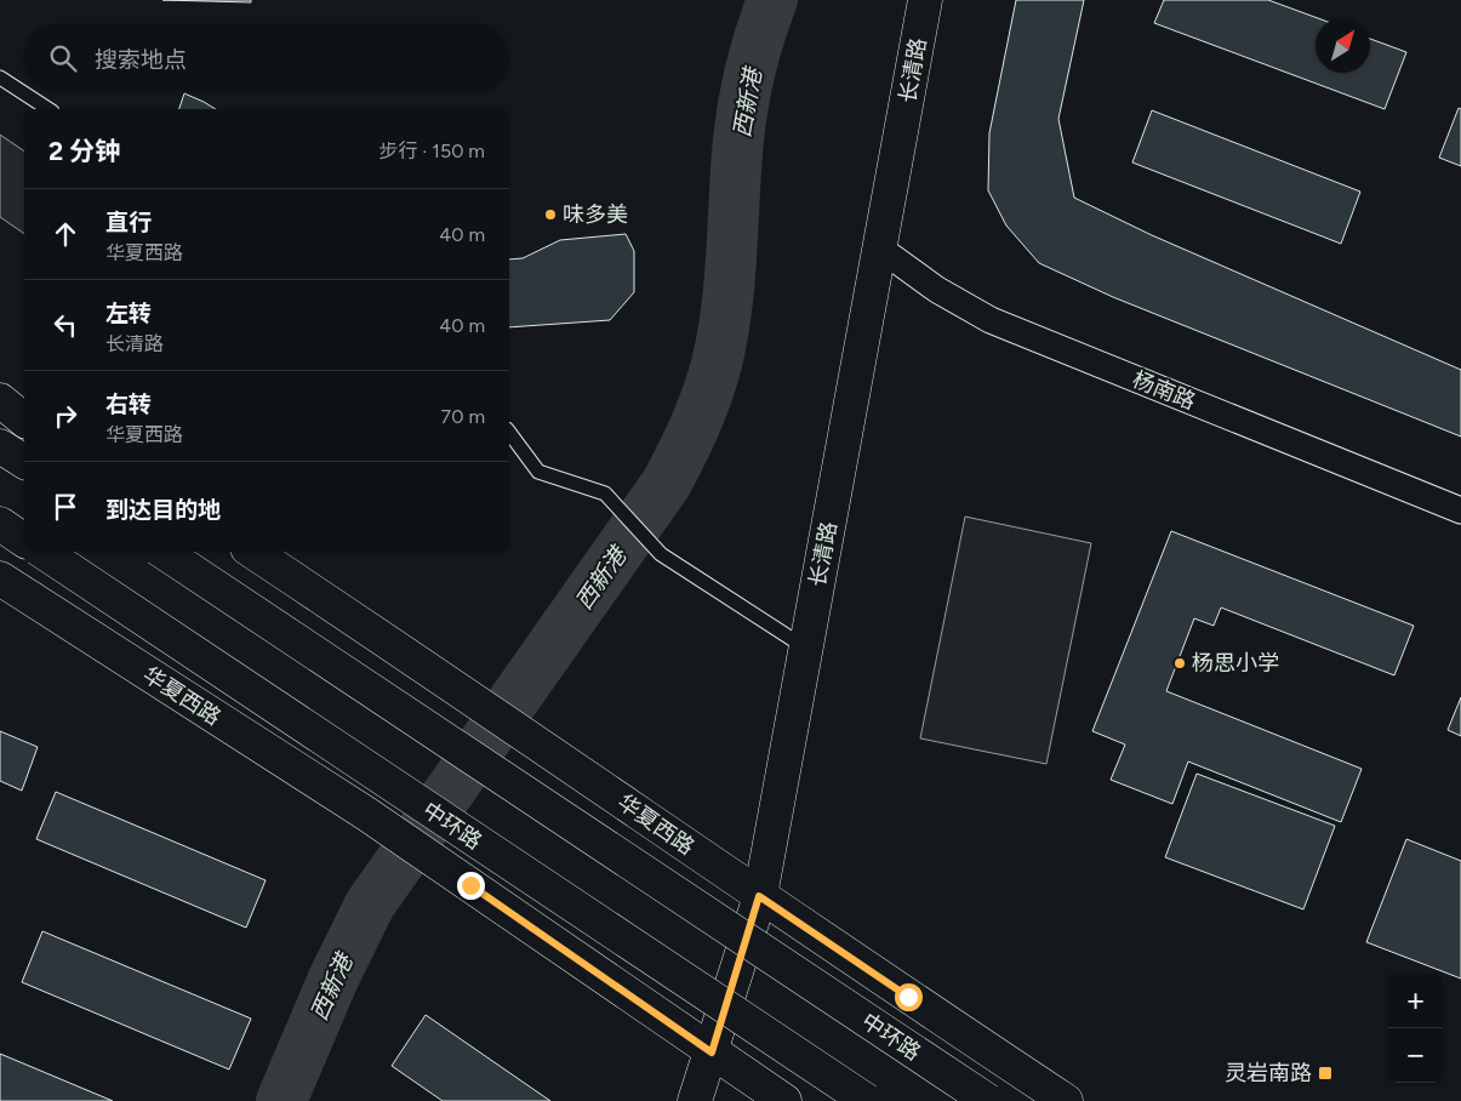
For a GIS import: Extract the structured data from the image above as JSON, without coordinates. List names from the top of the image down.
{
  "streets": {
    "main road": ["长清路", "华夏西路", "中环路"],
    "street": ["杨南路"]
  },
  "crossings": [
    ["长清路", "杨南路"],
    ["长清路", "华夏西路"]
  ],
  "water": ["西新港"],
  "places": {
    "other": ["味多美", "杨思小学"],
    "transit": ["灵岩南路"]
  },
  "north": "top right",
  "page": {
    "search": "搜索地点",
    "heading": ["2 分钟", "步行 · 150 m"],
    "list": [
      ["直行", "华夏西路", "40 m"],
      ["左转", "长清路", "40 m"],
      ["右转", "华夏西路", "70 m"],
      "到达目的地"
    ],
    "map_buttons": ["+", "−"]
  }
}
